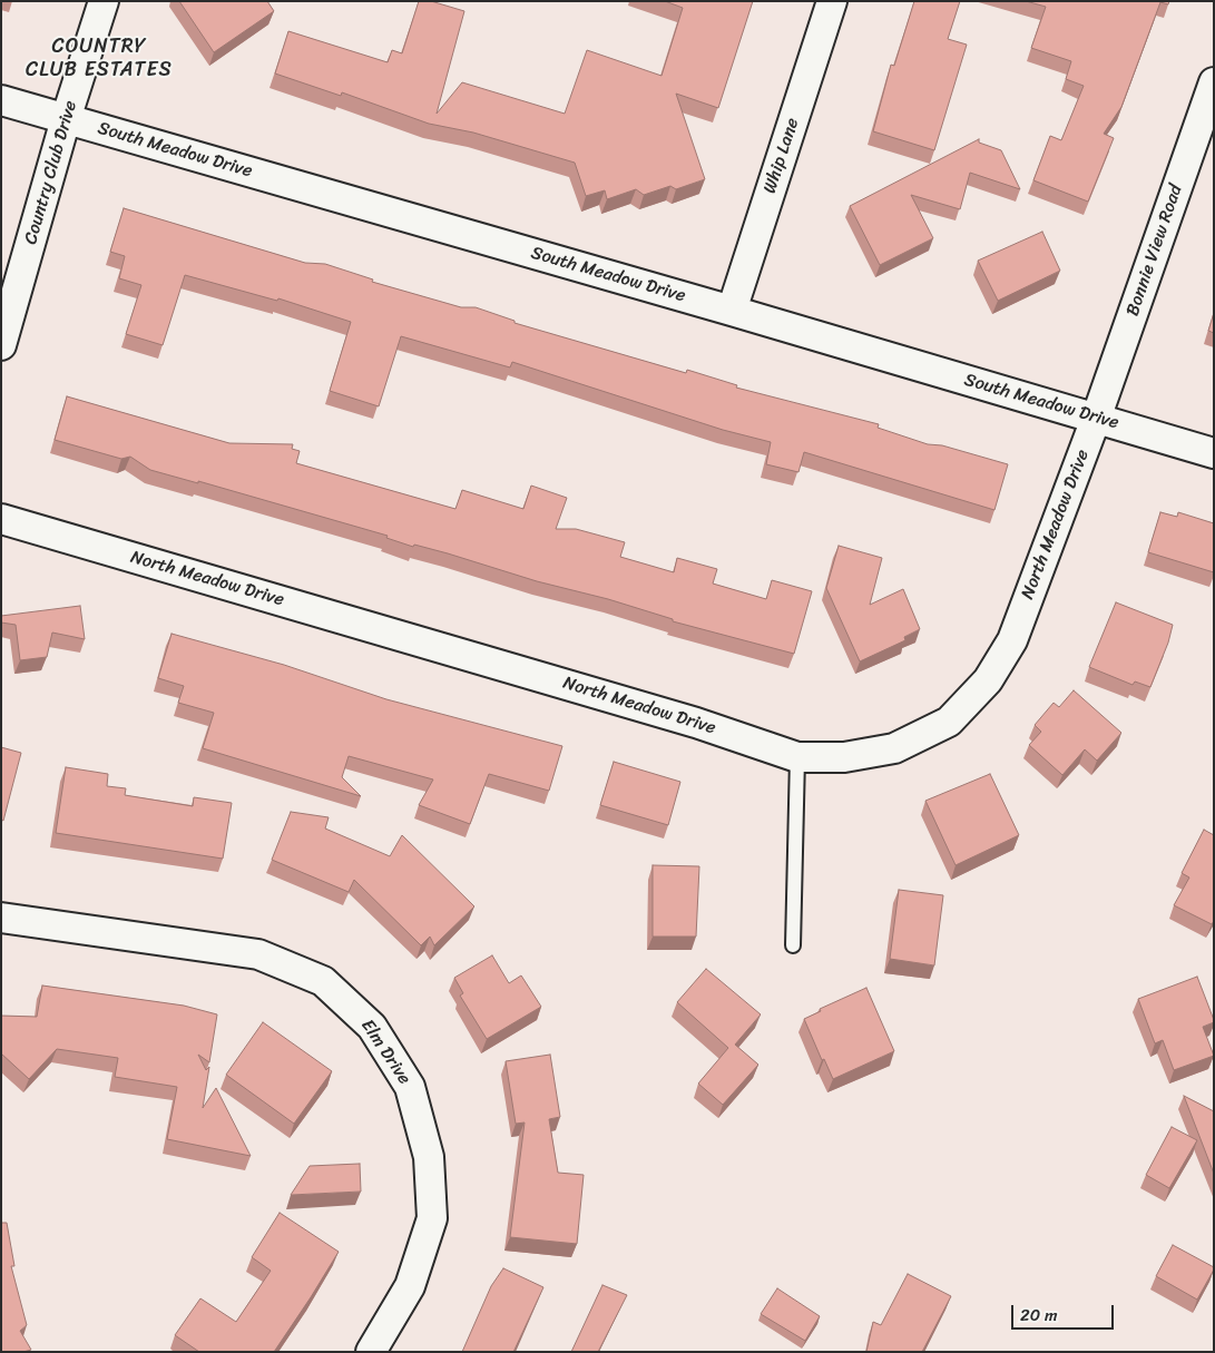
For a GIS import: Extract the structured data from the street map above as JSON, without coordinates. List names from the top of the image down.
{
  "streets": {
    "street": [
      "South Meadow Drive",
      "Whip Lane",
      "Country Club Drive",
      "Bonnie View Road",
      "North Meadow Drive",
      "Elm Drive"
    ]
  },
  "crossings": [
    ["South Meadow Drive", "Whip Lane"],
    ["South Meadow Drive", "Country Club Drive"],
    ["South Meadow Drive", "Bonnie View Road"],
    ["South Meadow Drive", "North Meadow Drive"],
    ["Bonnie View Road", "North Meadow Drive"]
  ],
  "districts": ["COUNTRY CLUB ESTATES"],
  "scale_bar": "20 m"
}
